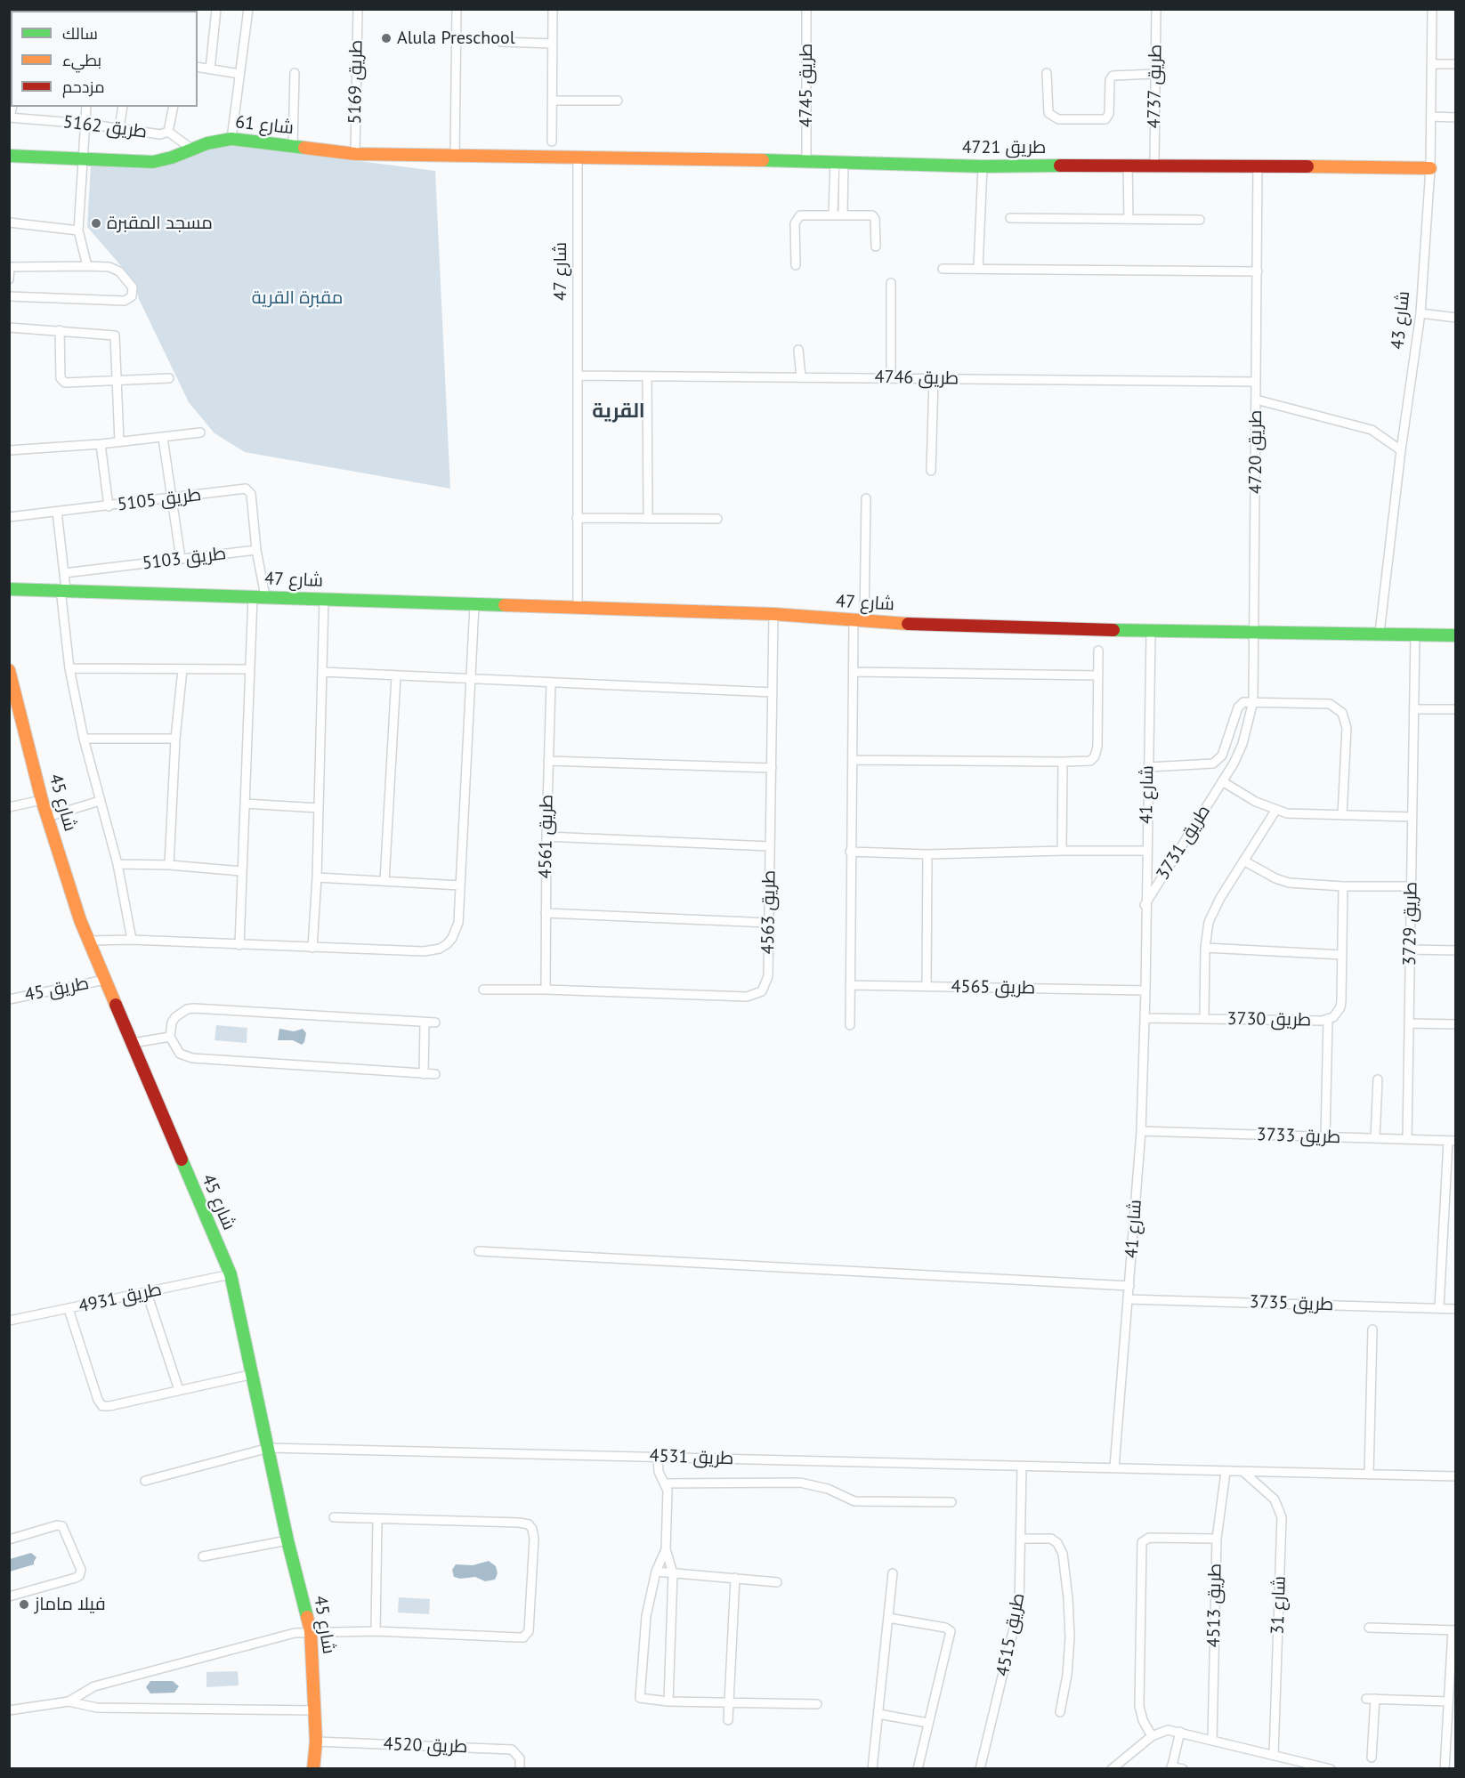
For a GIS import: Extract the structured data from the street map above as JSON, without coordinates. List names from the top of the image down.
{
  "streets": {
    "street": [
      "طريق 5169",
      "طريق 4745",
      "طريق 4737",
      "شارع 61",
      "طريق 5162",
      "طريق 4721",
      "شارع 47",
      "شارع 43",
      "طريق 4746",
      "طريق 4720",
      "طريق 5105",
      "طريق 5103",
      "شارع 41",
      "شارع 45",
      "طريق 4561",
      "طريق 3731",
      "طريق 4563",
      "طريق 3729",
      "طريق 4565",
      "طريق 45",
      "طريق 3730",
      "طريق 3733",
      "طريق 4931",
      "طريق 3735",
      "طريق 4531",
      "طريق 4513",
      "شارع 31",
      "طريق 4515",
      "طريق 4520"
    ]
  },
  "crossings": [
    ["طريق 5169", "شارع 61"],
    ["طريق 4745", "طريق 4721"],
    ["طريق 4737", "طريق 4721"],
    ["شارع 61", "طريق 4721"],
    ["شارع 61", "شارع 47"],
    ["طريق 4721", "شارع 47"],
    ["طريق 4721", "شارع 43"],
    ["طريق 4721", "طريق 4720"],
    ["شارع 47", "طريق 4746"],
    ["شارع 47", "شارع 41"],
    ["شارع 47", "طريق 4563"],
    ["طريق 4746", "طريق 4720"],
    ["طريق 4720", "طريق 3731"],
    ["طريق 5105", "طريق 5103"],
    ["شارع 41", "طريق 3731"],
    ["شارع 41", "طريق 4565"],
    ["شارع 41", "طريق 3730"],
    ["شارع 41", "طريق 3733"],
    ["شارع 41", "طريق 3735"],
    ["شارع 41", "طريق 4531"],
    ["شارع 45", "طريق 45"],
    ["شارع 45", "طريق 4931"],
    ["شارع 45", "طريق 4531"],
    ["شارع 45", "طريق 4520"],
    ["طريق 4561", "طريق 4563"],
    ["طريق 3729", "طريق 3733"],
    ["طريق 4531", "طريق 4515"]
  ],
  "districts": ["القرية"],
  "parks": ["مقبرة القرية"],
  "places": ["Alula Preschool", "مسجد المقبرة", "فيلا ماماز"],
  "legend": ["سالك", "بطيء", "مزدحم"]
}
